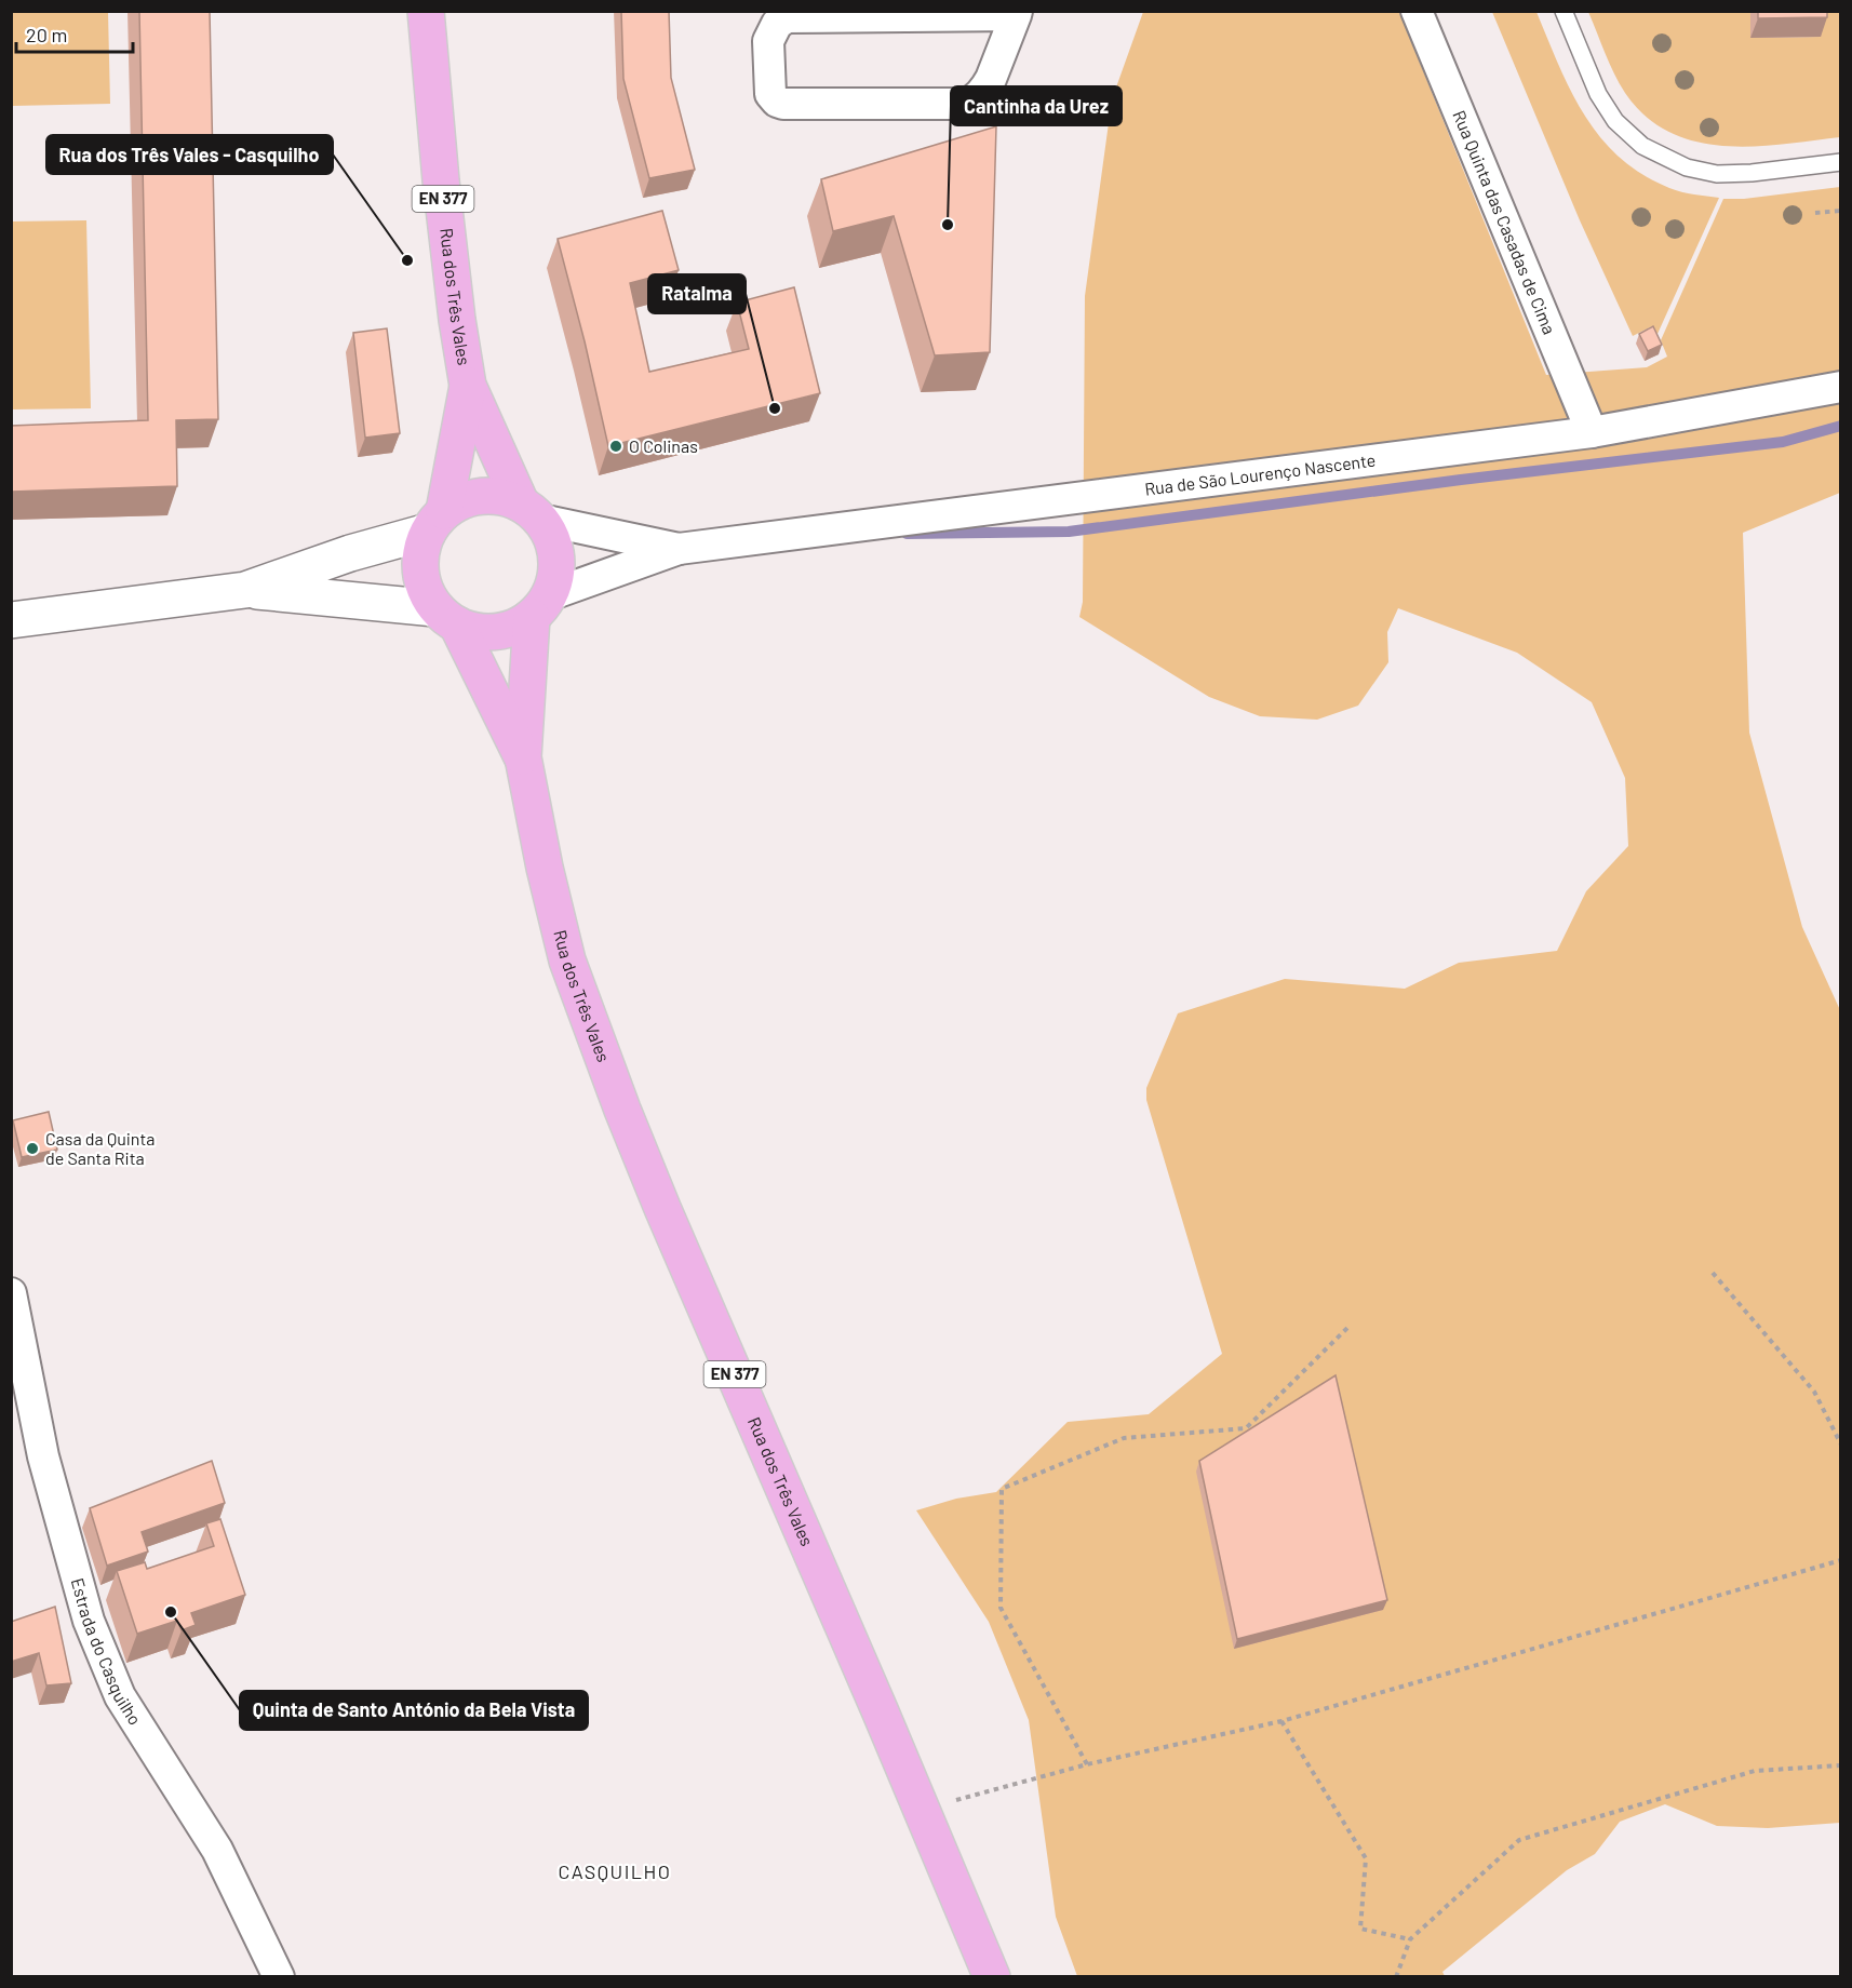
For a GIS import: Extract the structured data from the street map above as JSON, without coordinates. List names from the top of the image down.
{
  "streets": {
    "main road": ["EN 377", "Rua dos Três Vales"],
    "street": ["Rua Quinta das Casadas de Cima", "Rua de São Lourenço Nascente", "Estrada do Casquilho"]
  },
  "crossings": [
    ["Rua Quinta das Casadas de Cima", "Rua de São Lourenço Nascente"],
    ["Rua dos Três Vales", "Rua de São Lourenço Nascente"]
  ],
  "districts": ["CASQUILHO"],
  "places": [
    "Cantinha da Urez",
    "Rua dos Três Vales - Casquilho",
    "Ratalma",
    "O Colinas",
    "Casa da Quinta de Santa Rita",
    "Quinta de Santo António da Bela Vista"
  ],
  "scale_bar": "20 m"
}
